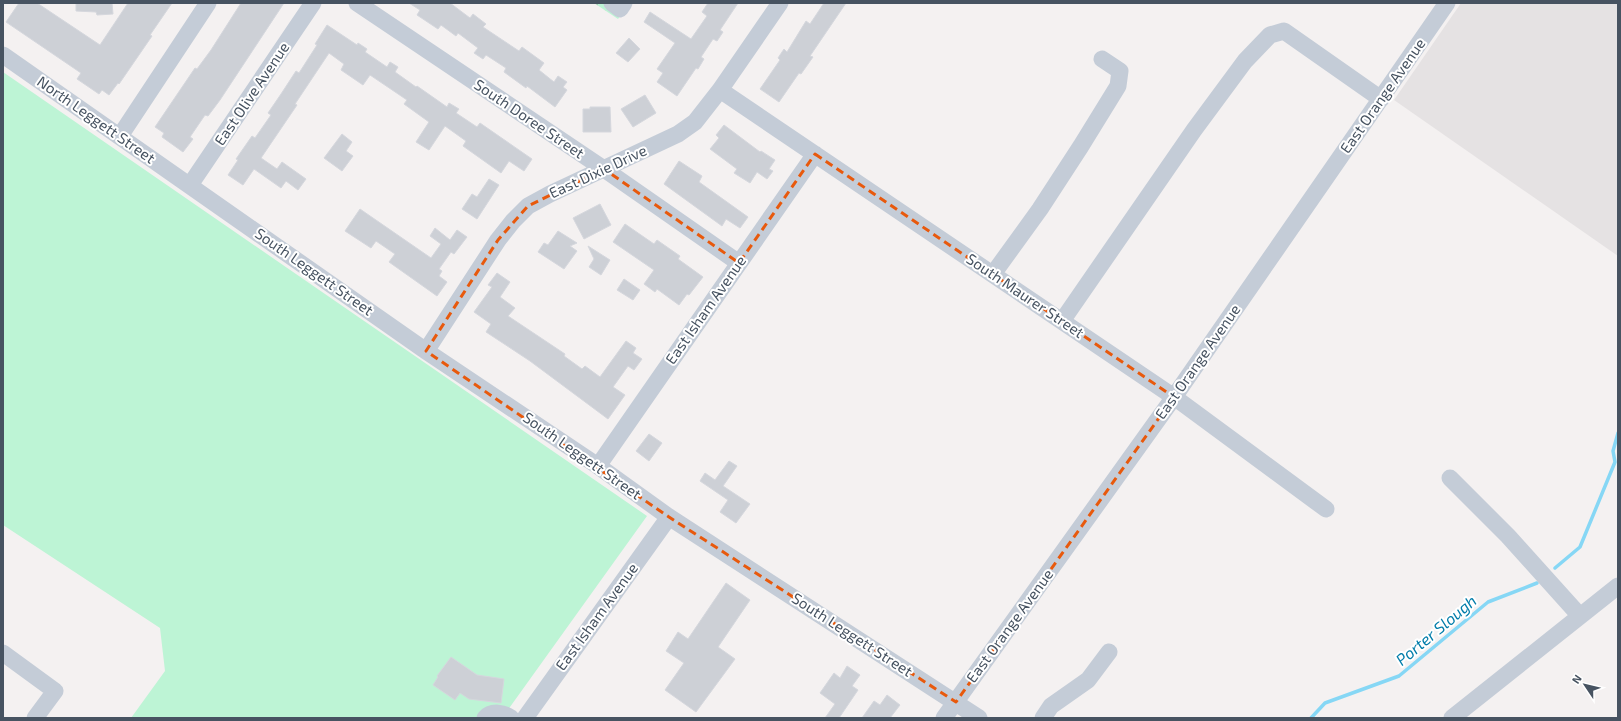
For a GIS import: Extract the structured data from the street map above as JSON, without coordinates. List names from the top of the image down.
{
  "streets": {
    "street": [
      "East Olive Avenue",
      "East Orange Avenue",
      "South Doree Street",
      "North Leggett Street",
      "East Dixie Drive",
      "South Leggett Street",
      "South Maurer Street",
      "East Isham Avenue"
    ]
  },
  "crossings": [
    ["East Olive Avenue", "North Leggett Street"],
    ["East Olive Avenue", "South Leggett Street"],
    ["East Orange Avenue", "South Leggett Street"],
    ["East Orange Avenue", "South Maurer Street"],
    ["South Doree Street", "East Dixie Drive"],
    ["South Doree Street", "East Isham Avenue"],
    ["North Leggett Street", "South Leggett Street"],
    ["East Dixie Drive", "South Leggett Street"],
    ["East Dixie Drive", "South Maurer Street"],
    ["South Leggett Street", "East Isham Avenue"],
    ["South Maurer Street", "East Isham Avenue"]
  ],
  "water": ["Porter Slough"],
  "north": "top left"
}
